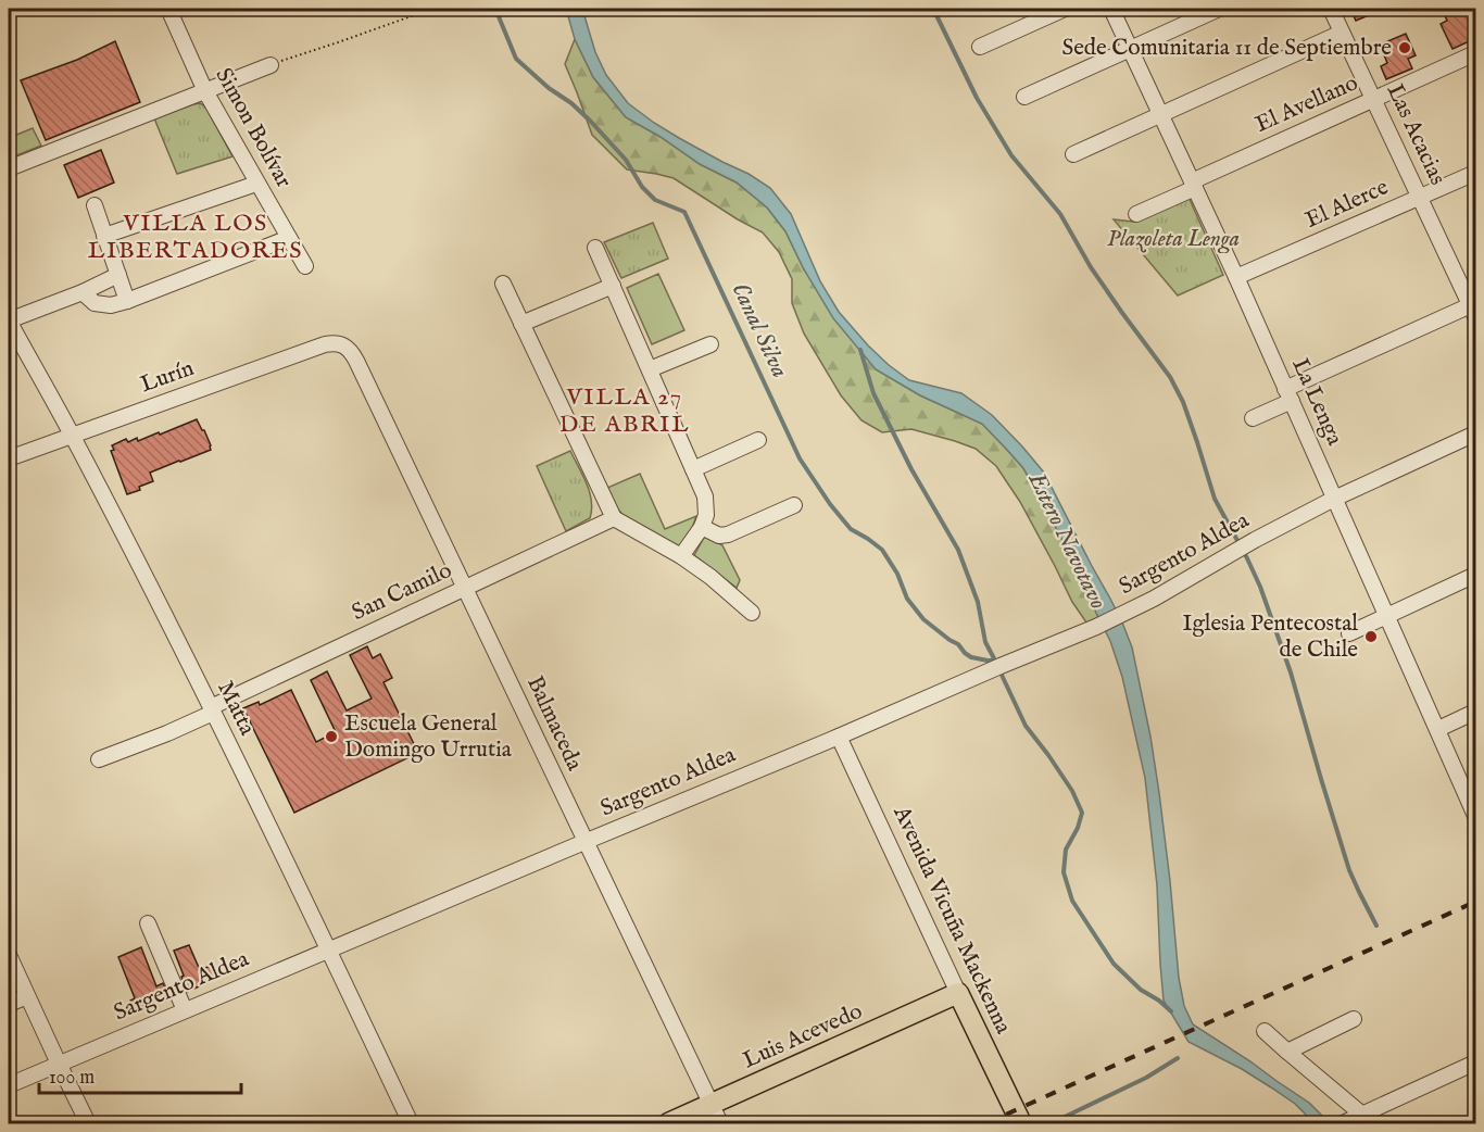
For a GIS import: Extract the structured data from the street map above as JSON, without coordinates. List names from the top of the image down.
{
  "streets": {
    "main road": ["Avenida Vicuña Mackenna", "Luis Acevedo"],
    "street": [
      "El Avellano",
      "Simon Bolívar",
      "Las Acacias",
      "El Alerce",
      "Lurín",
      "La Lenga",
      "Sargento Aldea",
      "San Camilo",
      "Matta",
      "Balmaceda"
    ]
  },
  "crossings": [
    ["El Avellano", "Las Acacias"],
    ["El Avellano", "La Lenga"],
    ["Las Acacias", "El Alerce"],
    ["El Alerce", "La Lenga"],
    ["Lurín", "Matta"],
    ["Lurín", "Balmaceda"],
    ["La Lenga", "Sargento Aldea"],
    ["Sargento Aldea", "Matta"],
    ["Sargento Aldea", "Balmaceda"],
    ["Sargento Aldea", "Avenida Vicuña Mackenna"],
    ["San Camilo", "Matta"],
    ["San Camilo", "Balmaceda"],
    ["Balmaceda", "Luis Acevedo"],
    ["Avenida Vicuña Mackenna", "Luis Acevedo"]
  ],
  "districts": ["VILLA LOS LIBERTADORES", "VILLA 27 DE ABRIL"],
  "water": ["Canal Silva", "Estero Navotavo"],
  "parks": ["Plazoleta Lenga"],
  "places": ["Sede Comunitaria 11 de Septiembre", "Iglesia Pentecostal de Chile", "Escuela General Domingo Urrutia"],
  "scale_bar": "100 m"
}
